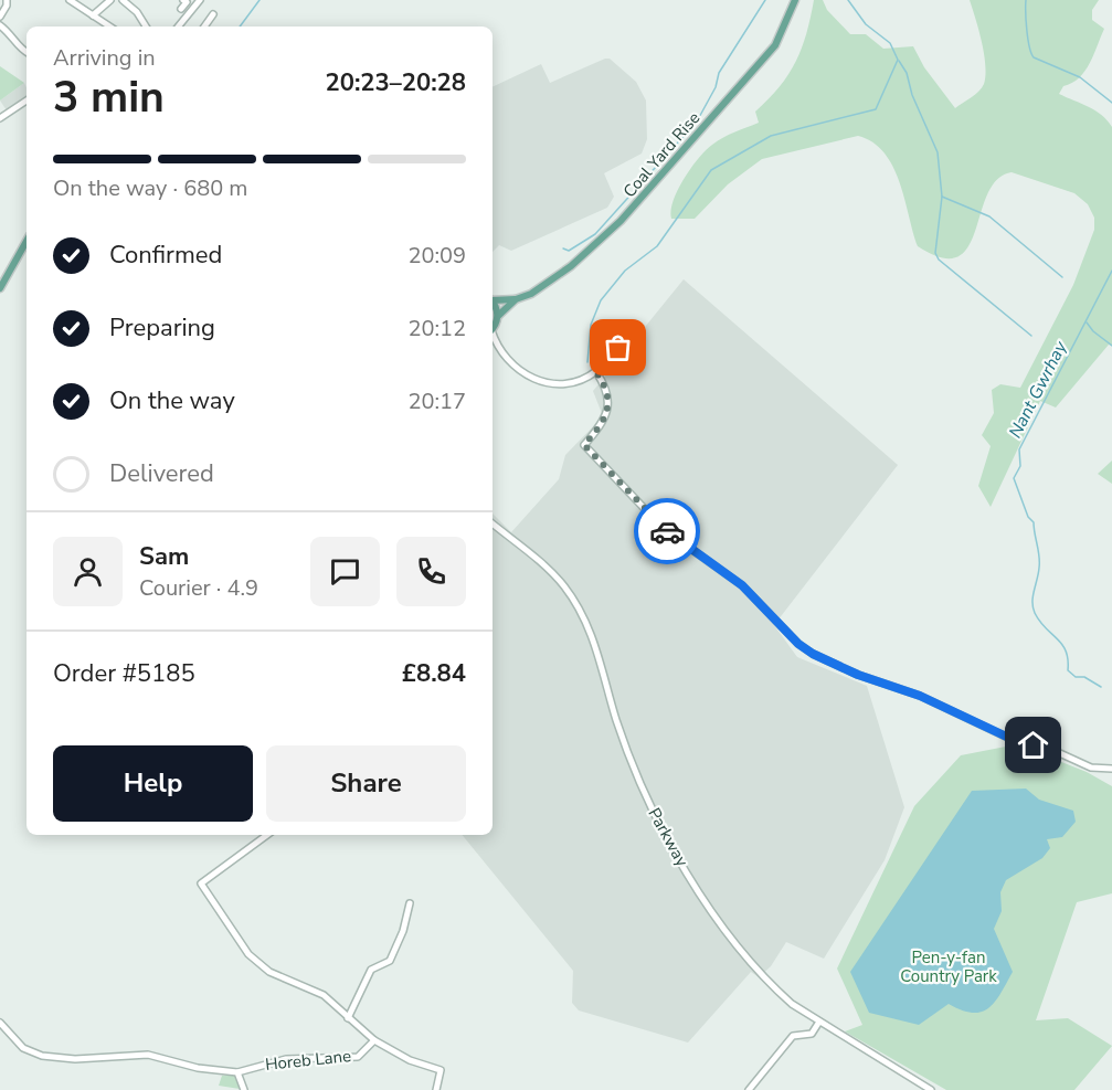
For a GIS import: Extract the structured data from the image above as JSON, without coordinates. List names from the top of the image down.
{
  "streets": {
    "main road": ["Coal Yard Rise"],
    "street": ["Parkway", "Horeb Lane"]
  },
  "water": ["Nant Gwrhay"],
  "parks": ["Pen-y-fan Country Park"],
  "page": {
    "heading": ["3 min", "Arriving in", "20:23–20:28"],
    "panel": [
      "Sam",
      "Courier · 4.9",
      "Order #5185",
      "£8.84"
    ],
    "bar": "On the way · 680 m",
    "list": [
      ["Confirmed", "20:09"],
      ["Preparing", "20:12"],
      ["On the way", "20:17"],
      "Delivered"
    ],
    "buttons": ["Help", "Share"]
  }
}
